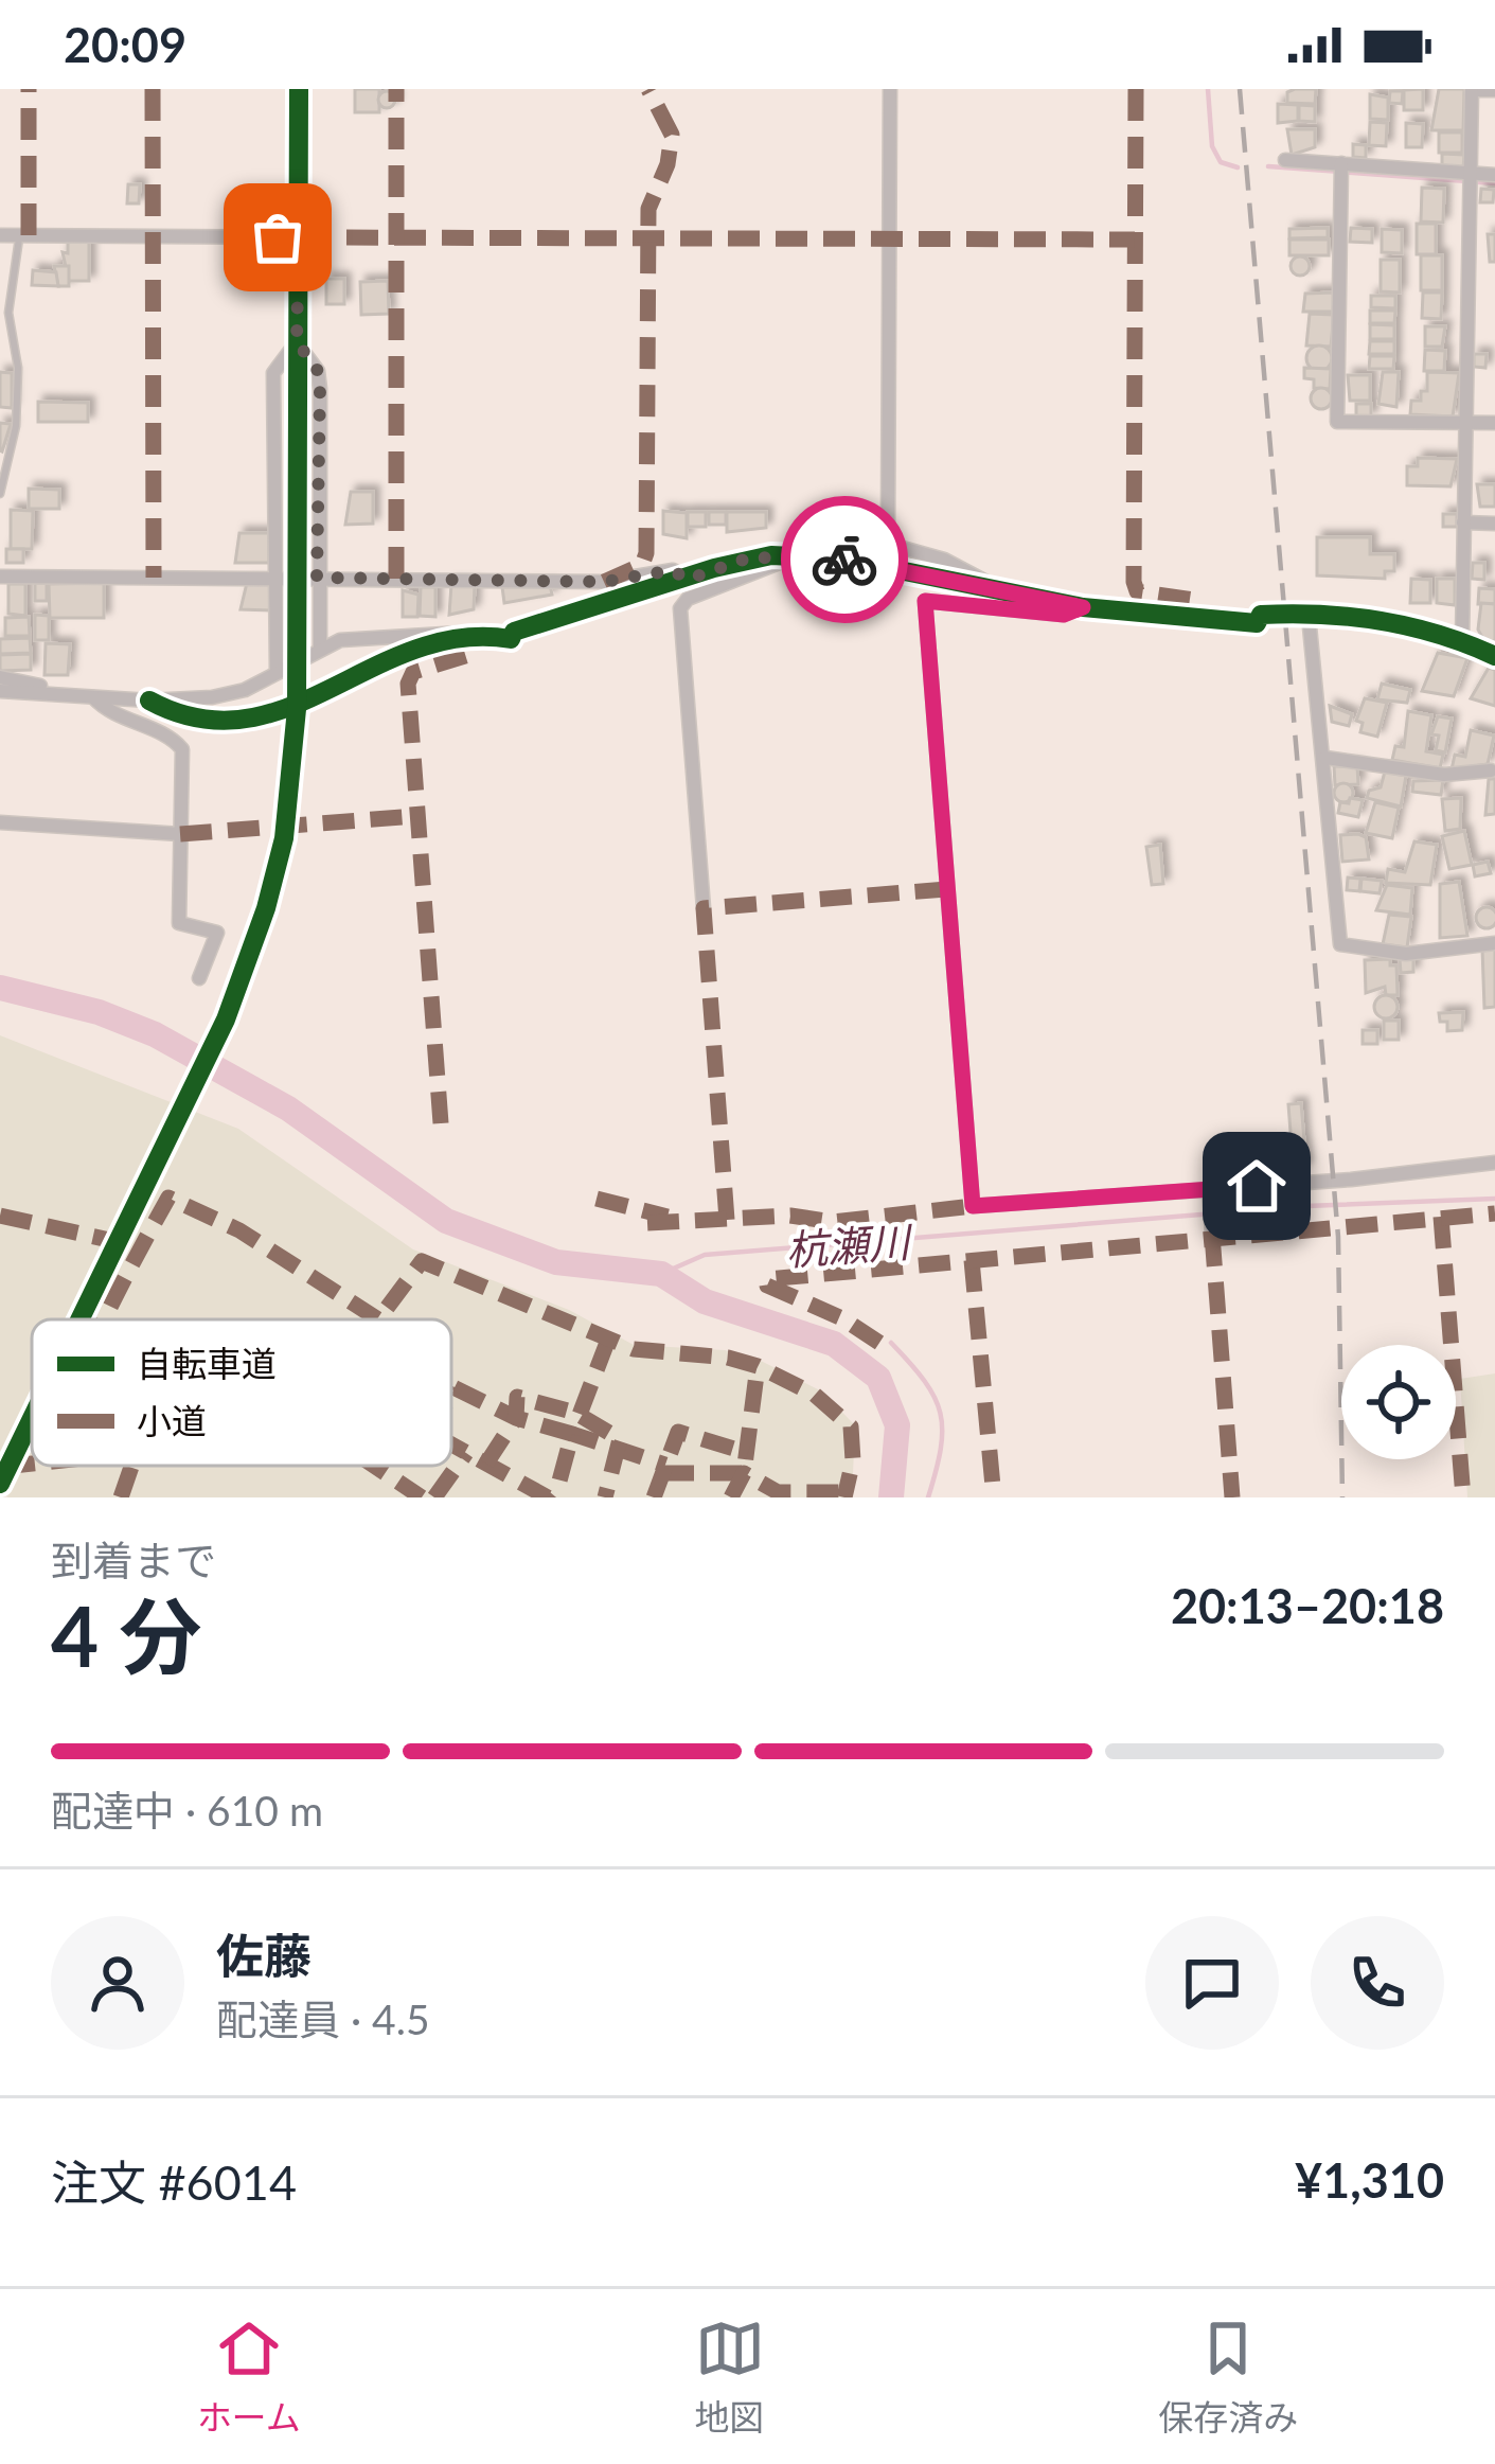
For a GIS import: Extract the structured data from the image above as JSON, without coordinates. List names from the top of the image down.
{
  "water": ["杭瀬川"],
  "legend": ["自転車道", "小道"],
  "page": {
    "status": "20:09",
    "heading": ["4 分", "到着まで", "20:13–20:18"],
    "panel": [
      "佐藤",
      "配達員 · 4.5",
      "注文 #6014",
      "¥1,310"
    ],
    "bar": "配達中 · 610 m",
    "tabs": ["ホーム", "地図", "保存済み"]
  }
}
